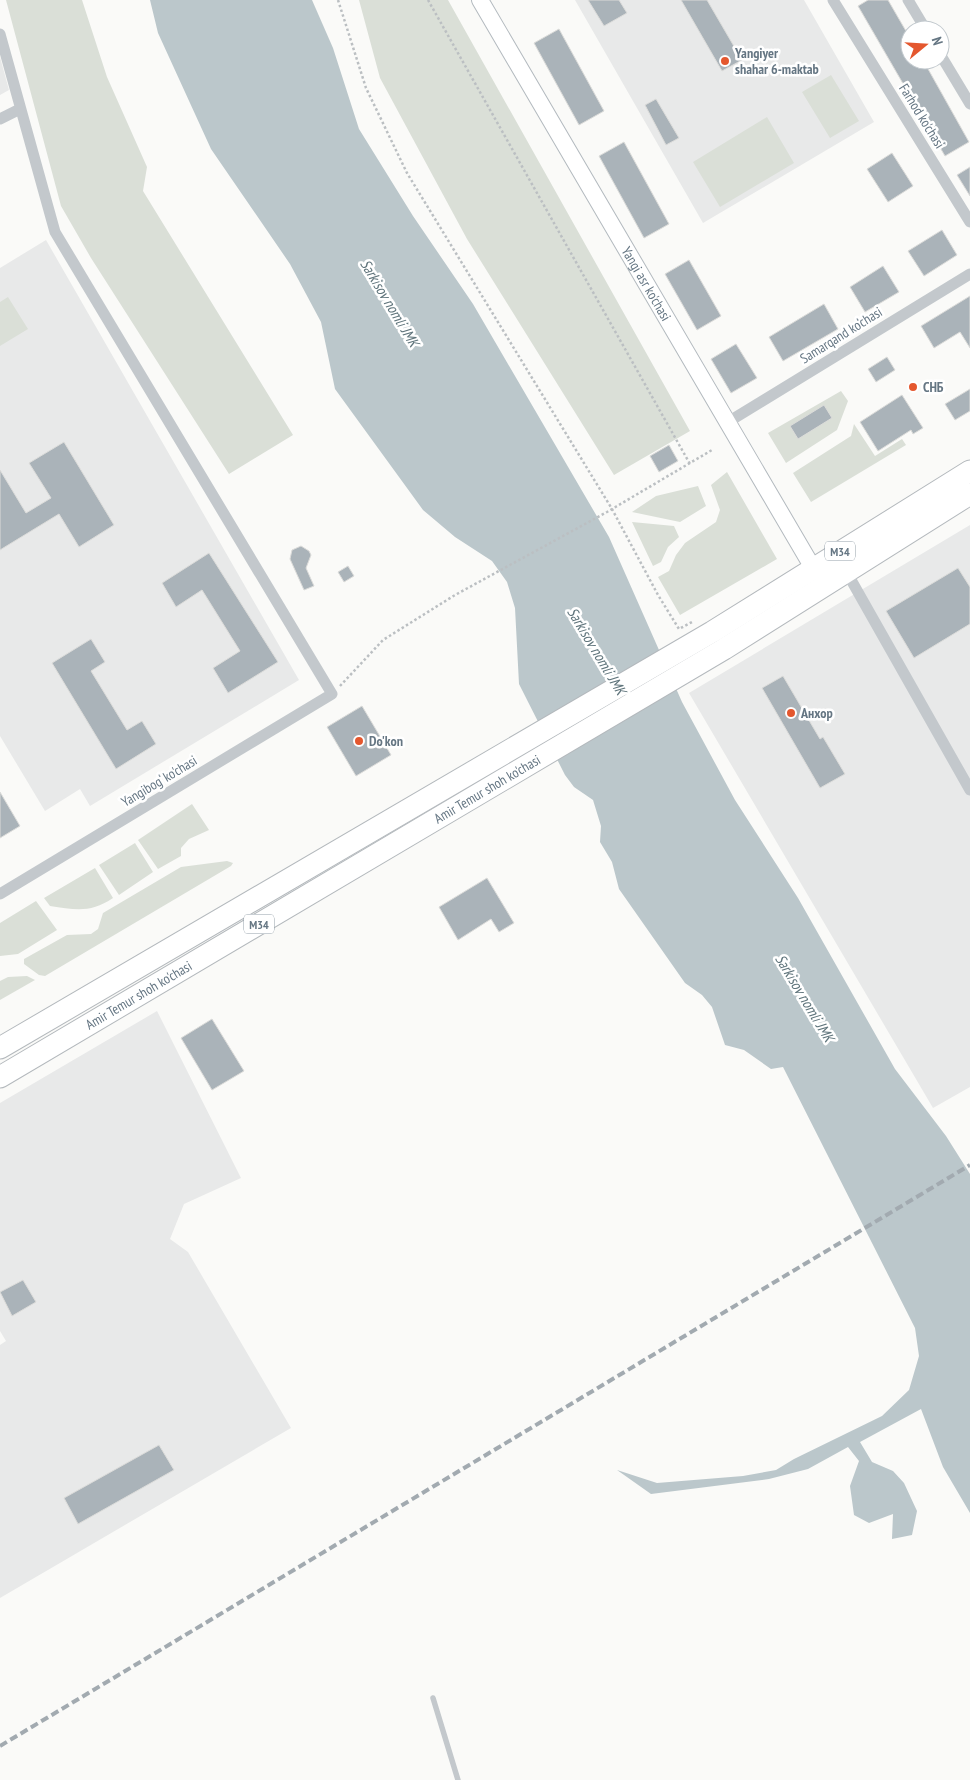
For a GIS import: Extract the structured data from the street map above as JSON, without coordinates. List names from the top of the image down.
{
  "streets": {
    "highway": ["M34", "Amir Temur shoh ko'chasi"],
    "street": [
      "Farhod ko'chasi",
      "Yangi asr ko'chasi",
      "Samarqand ko‘chasi",
      "Yangibog‘ ko'chasi"
    ]
  },
  "crossings": [
    ["Yangi asr ko'chasi", "Samarqand ko‘chasi"],
    ["Yangi asr ko'chasi", "Amir Temur shoh ko'chasi"]
  ],
  "water": ["Sarkisov nomli JMK"],
  "places": [
    "Yangiyer shahar 6-maktab",
    "СНБ",
    "Анхор",
    "Do'kon"
  ],
  "north": "right"
}
